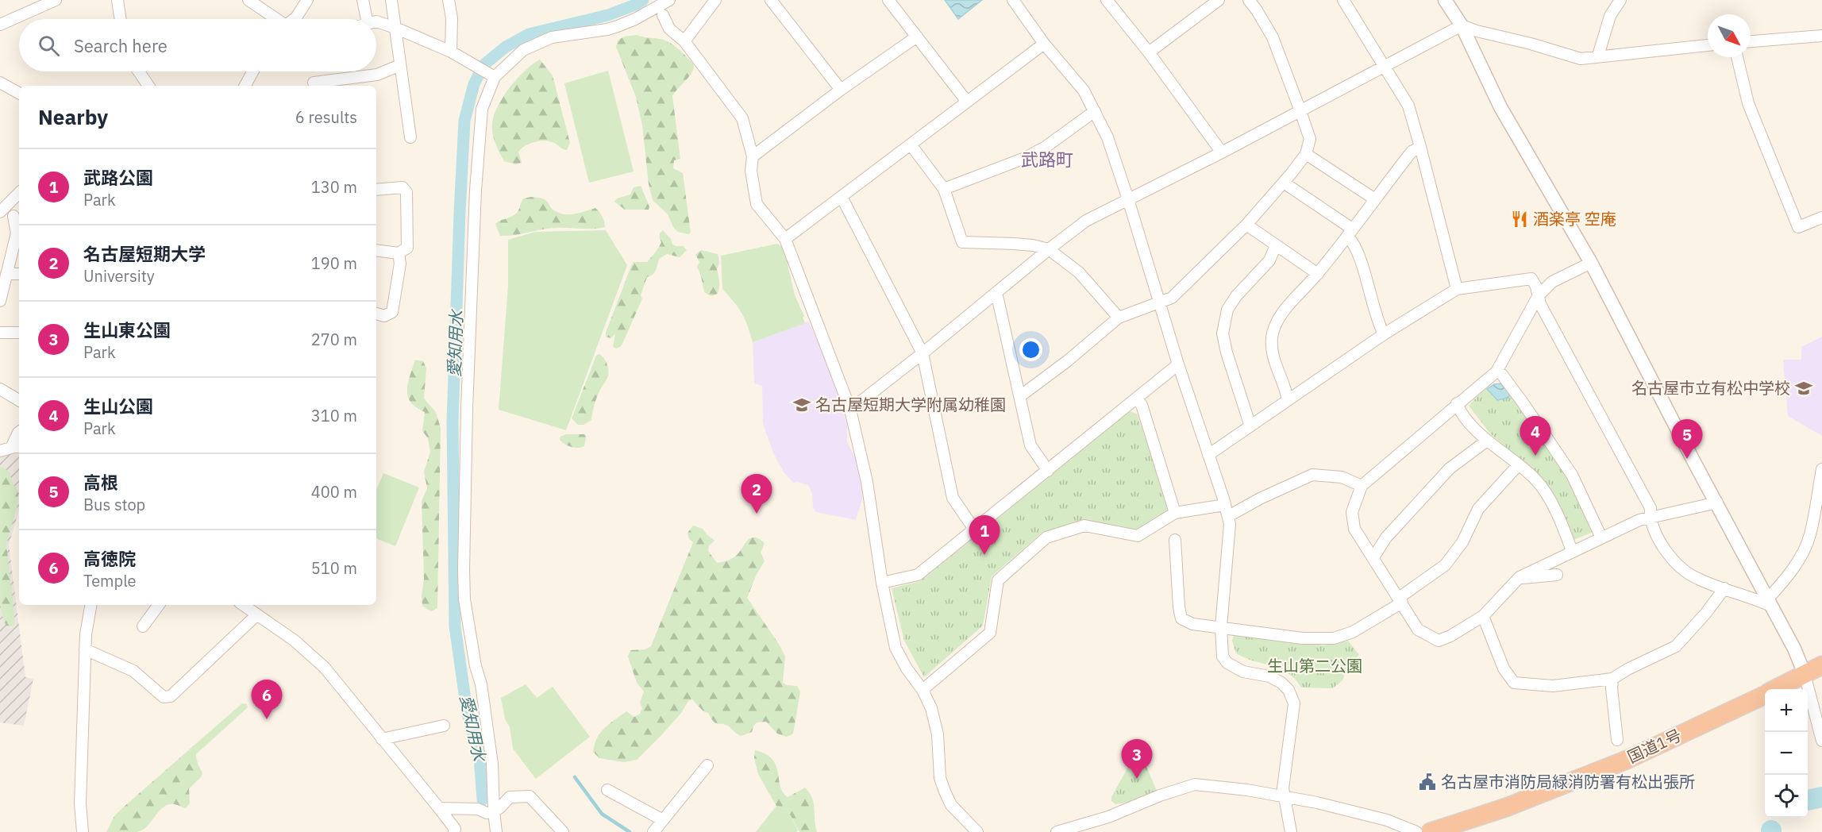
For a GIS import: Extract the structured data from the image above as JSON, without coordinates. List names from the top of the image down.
{
  "streets": {
    "highway": ["国道1号"]
  },
  "districts": ["武路町"],
  "water": ["愛知用水"],
  "parks": ["生山第二公園"],
  "places": {
    "restaurant": ["酒楽亭 空庵"],
    "school or university": ["名古屋市立有松中学校", "名古屋短期大学附属幼稚園"],
    "public building": ["名古屋市消防局緑消防署有松出張所"]
  },
  "north": "bottom right",
  "page": {
    "search": "Search here",
    "heading": ["Nearby", "6 results"],
    "list": [
      {
        "mark": "1",
        "name": "武路公園",
        "note": "Park",
        "value": "130 m"
      },
      {
        "mark": "2",
        "name": "名古屋短期大学",
        "note": "University",
        "value": "190 m"
      },
      {
        "mark": "3",
        "name": "生山東公園",
        "note": "Park",
        "value": "270 m"
      },
      {
        "mark": "4",
        "name": "生山公園",
        "note": "Park",
        "value": "310 m"
      },
      {
        "mark": "5",
        "name": "高根",
        "note": "Bus stop",
        "value": "400 m"
      },
      {
        "mark": "6",
        "name": "高徳院",
        "note": "Temple",
        "value": "510 m"
      }
    ],
    "pins": [
      "4",
      "5",
      "2",
      "1",
      "6",
      "3"
    ],
    "map_buttons": ["+", "−"]
  }
}
